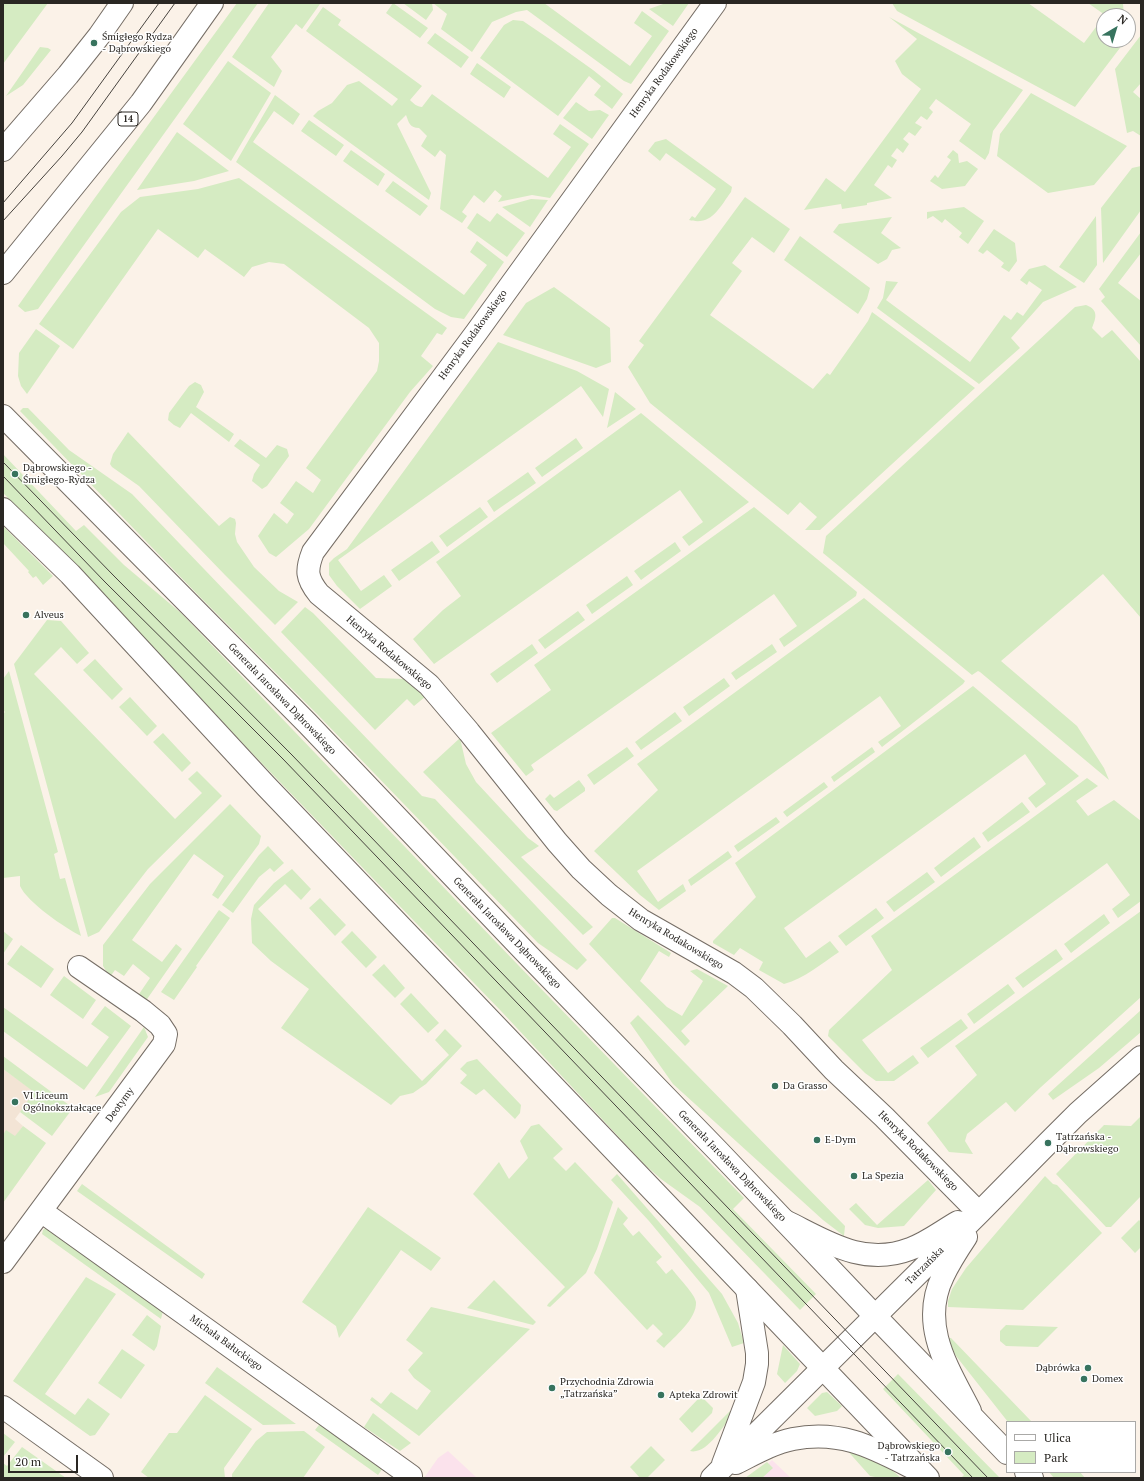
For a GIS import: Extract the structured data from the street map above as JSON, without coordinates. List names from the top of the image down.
{
  "streets": {
    "street": [
      "Henryka Rodakowskiego",
      "14",
      "Generała Jarosława Dąbrowskiego",
      "Deotymy",
      "Tatrzańska",
      "Michała Bałuckiego"
    ]
  },
  "crossings": [
    ["Henryka Rodakowskiego", "Tatrzańska"],
    ["Generała Jarosława Dąbrowskiego", "Tatrzańska"],
    ["Deotymy", "Michała Bałuckiego"]
  ],
  "places": [
    "Śmigłego Rydza - Dąbrowskiego",
    "Dąbrowskiego - Śmigłego-Rydza",
    "Alveus",
    "Da Grasso",
    "VI Liceum Ogólnokształcące",
    "E-Dym",
    "Tatrzańska - Dąbrowskiego",
    "La Spezia",
    "Dąbrówka",
    "Domex",
    "Przychodnia Zdrowia „Tatrzańska”",
    "Apteka Zdrowit",
    "Dąbrowskiego - Tatrzańska"
  ],
  "legend": ["Ulica", "Park"],
  "scale_bar": "20 m",
  "north": "top right"
}
